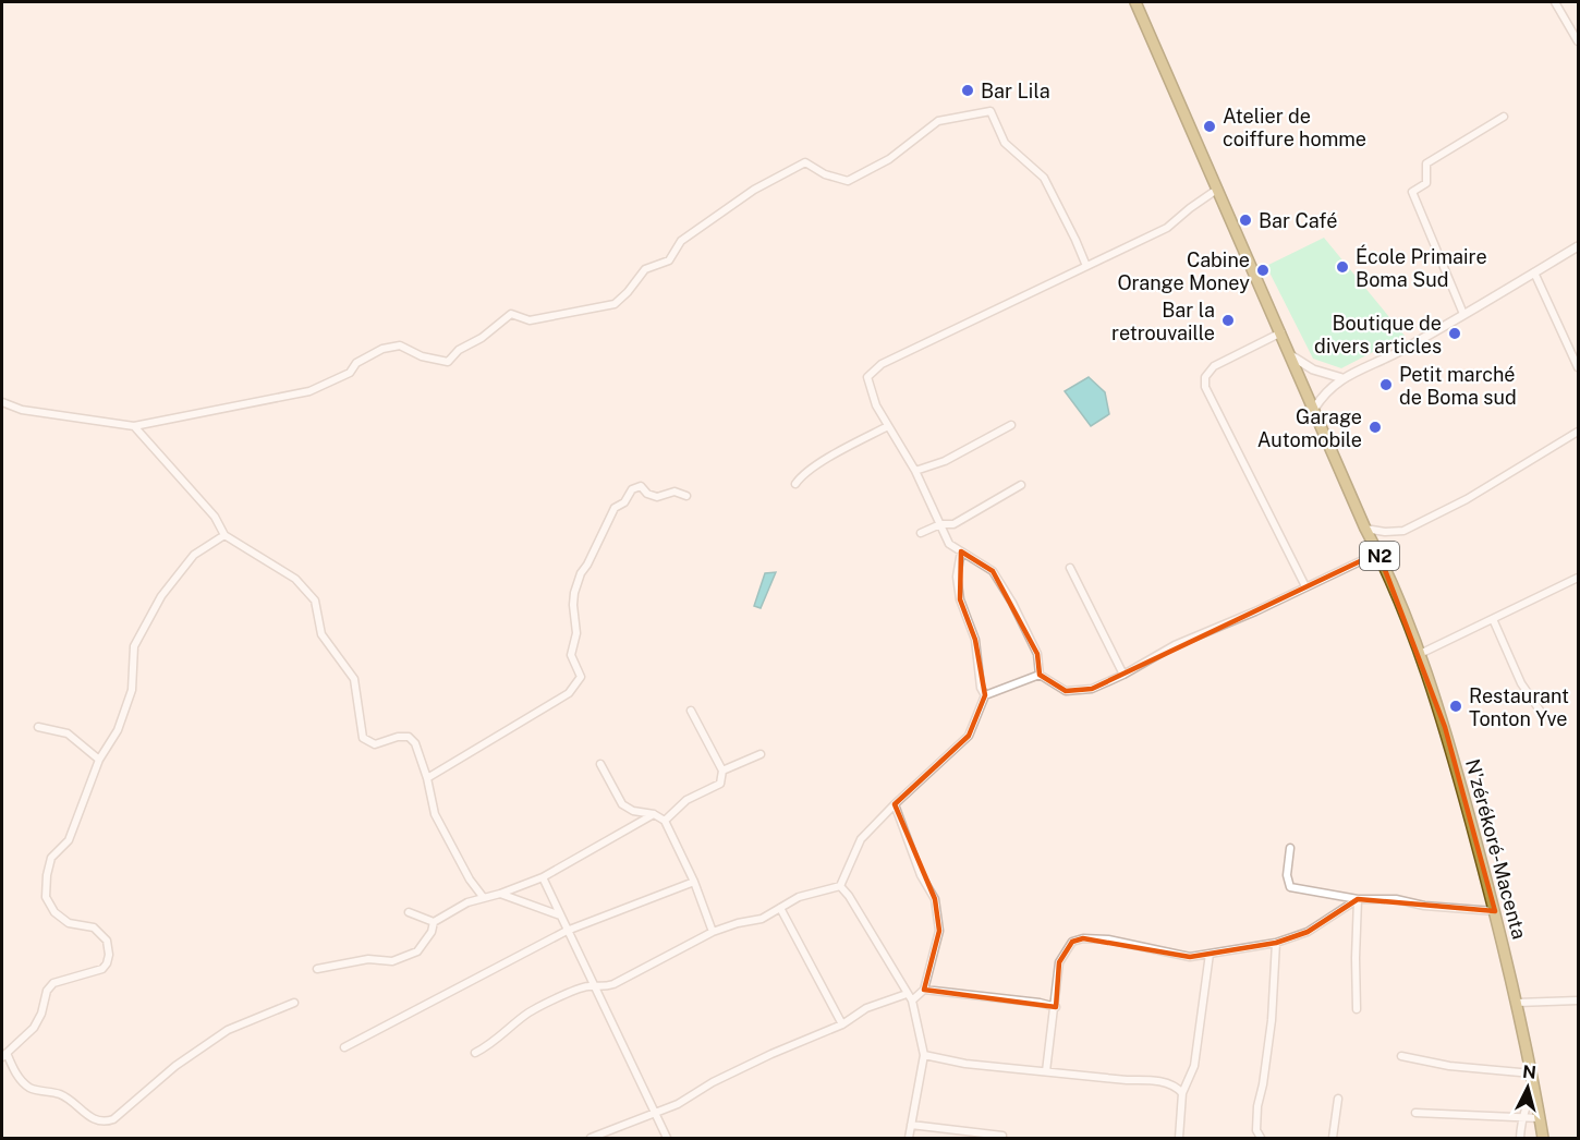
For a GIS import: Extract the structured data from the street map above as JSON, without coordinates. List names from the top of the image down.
{
  "streets": {
    "highway": ["N2", "N'zérékoré-Macenta"]
  },
  "places": [
    "Bar Lila",
    "Atelier de coiffure homme",
    "Bar Café",
    "École Primaire Boma Sud",
    "Cabine Orange Money",
    "Bar la retrouvaille",
    "Boutique de divers articles",
    "Petit marché de Boma sud",
    "Garage Automobile",
    "Restaurant Tonton Yve"
  ],
  "north": "top"
}
